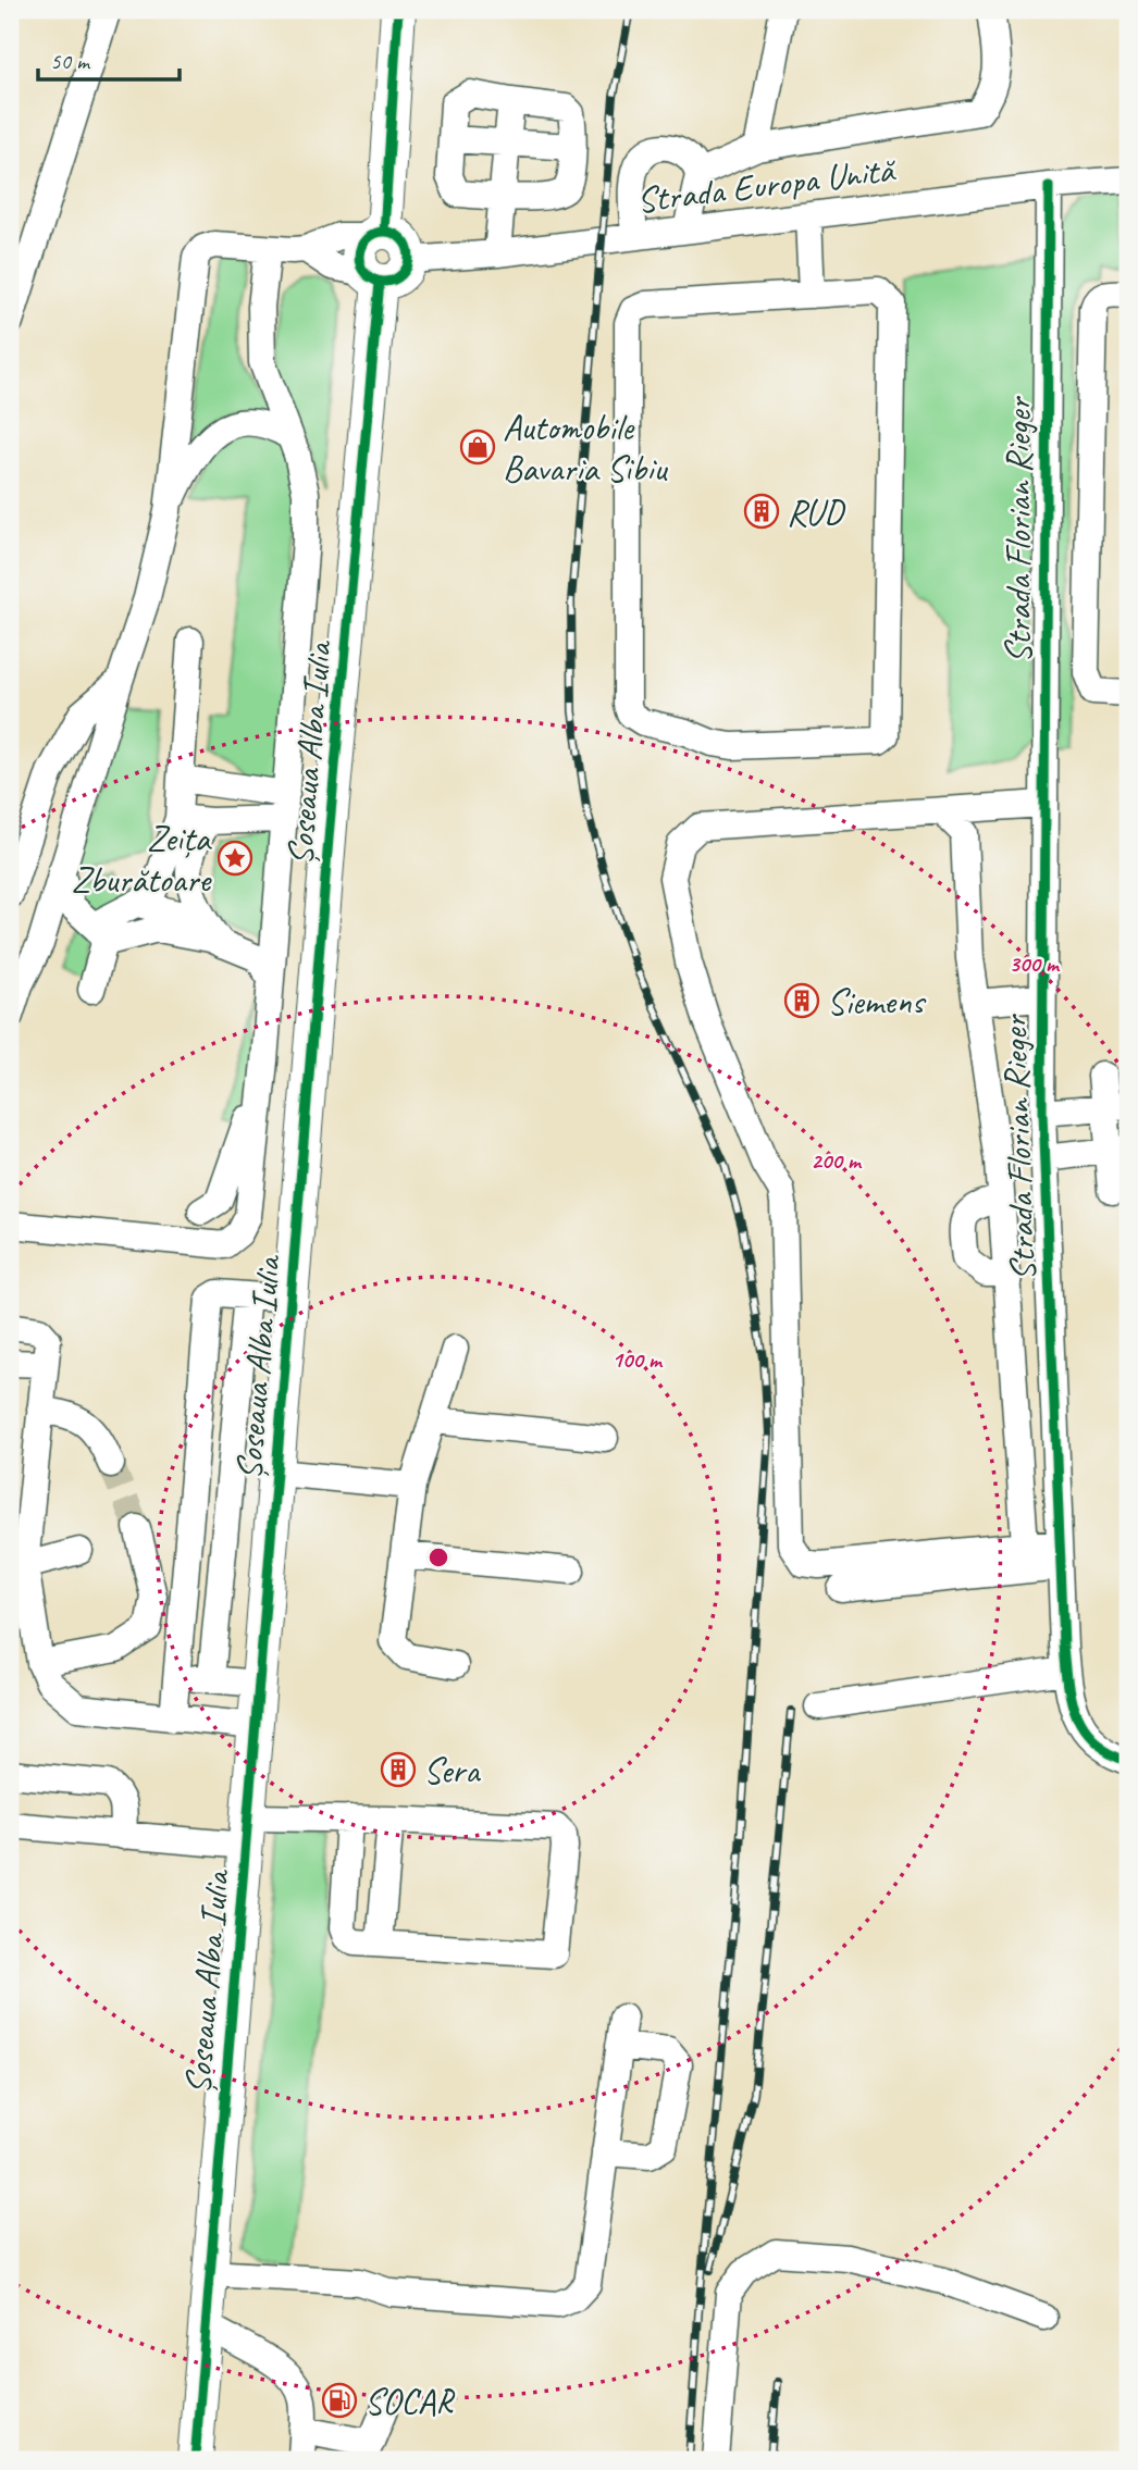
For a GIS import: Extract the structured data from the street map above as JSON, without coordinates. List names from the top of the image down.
{
  "streets": {
    "main road": ["Șoseaua Alba Iulia"],
    "street": ["Strada Europa Unită", "Strada Florian Rieger"]
  },
  "crossings": [
    ["Strada Europa Unită", "Strada Florian Rieger"],
    ["Strada Europa Unită", "Șoseaua Alba Iulia"]
  ],
  "places": {
    "shop": ["Automobile Bavaria Sibiu"],
    "building": ["RUD", "Siemens", "Sera"],
    "place": ["Zeița Zburătoare"],
    "fuel station": ["SOCAR"]
  },
  "scale_bar": "50 m",
  "rings": ["300 m", "200 m", "100 m"]
}
